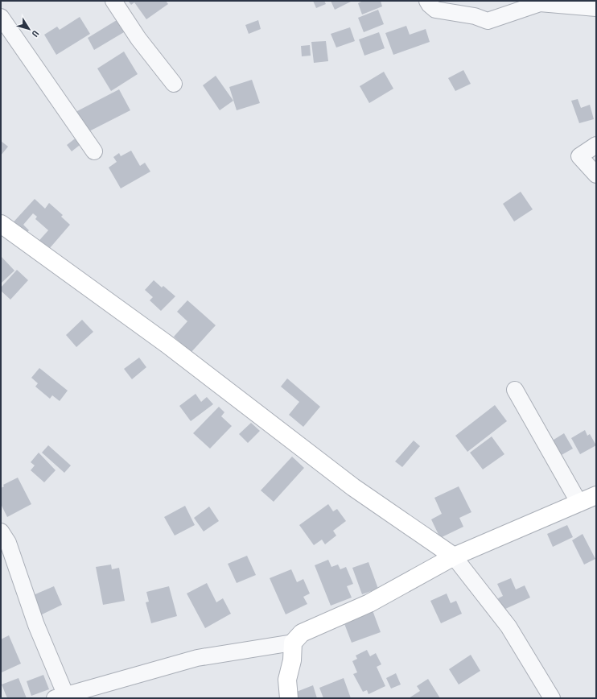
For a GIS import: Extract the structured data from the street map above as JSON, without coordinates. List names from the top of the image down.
{
  "north": "bottom right"
}
